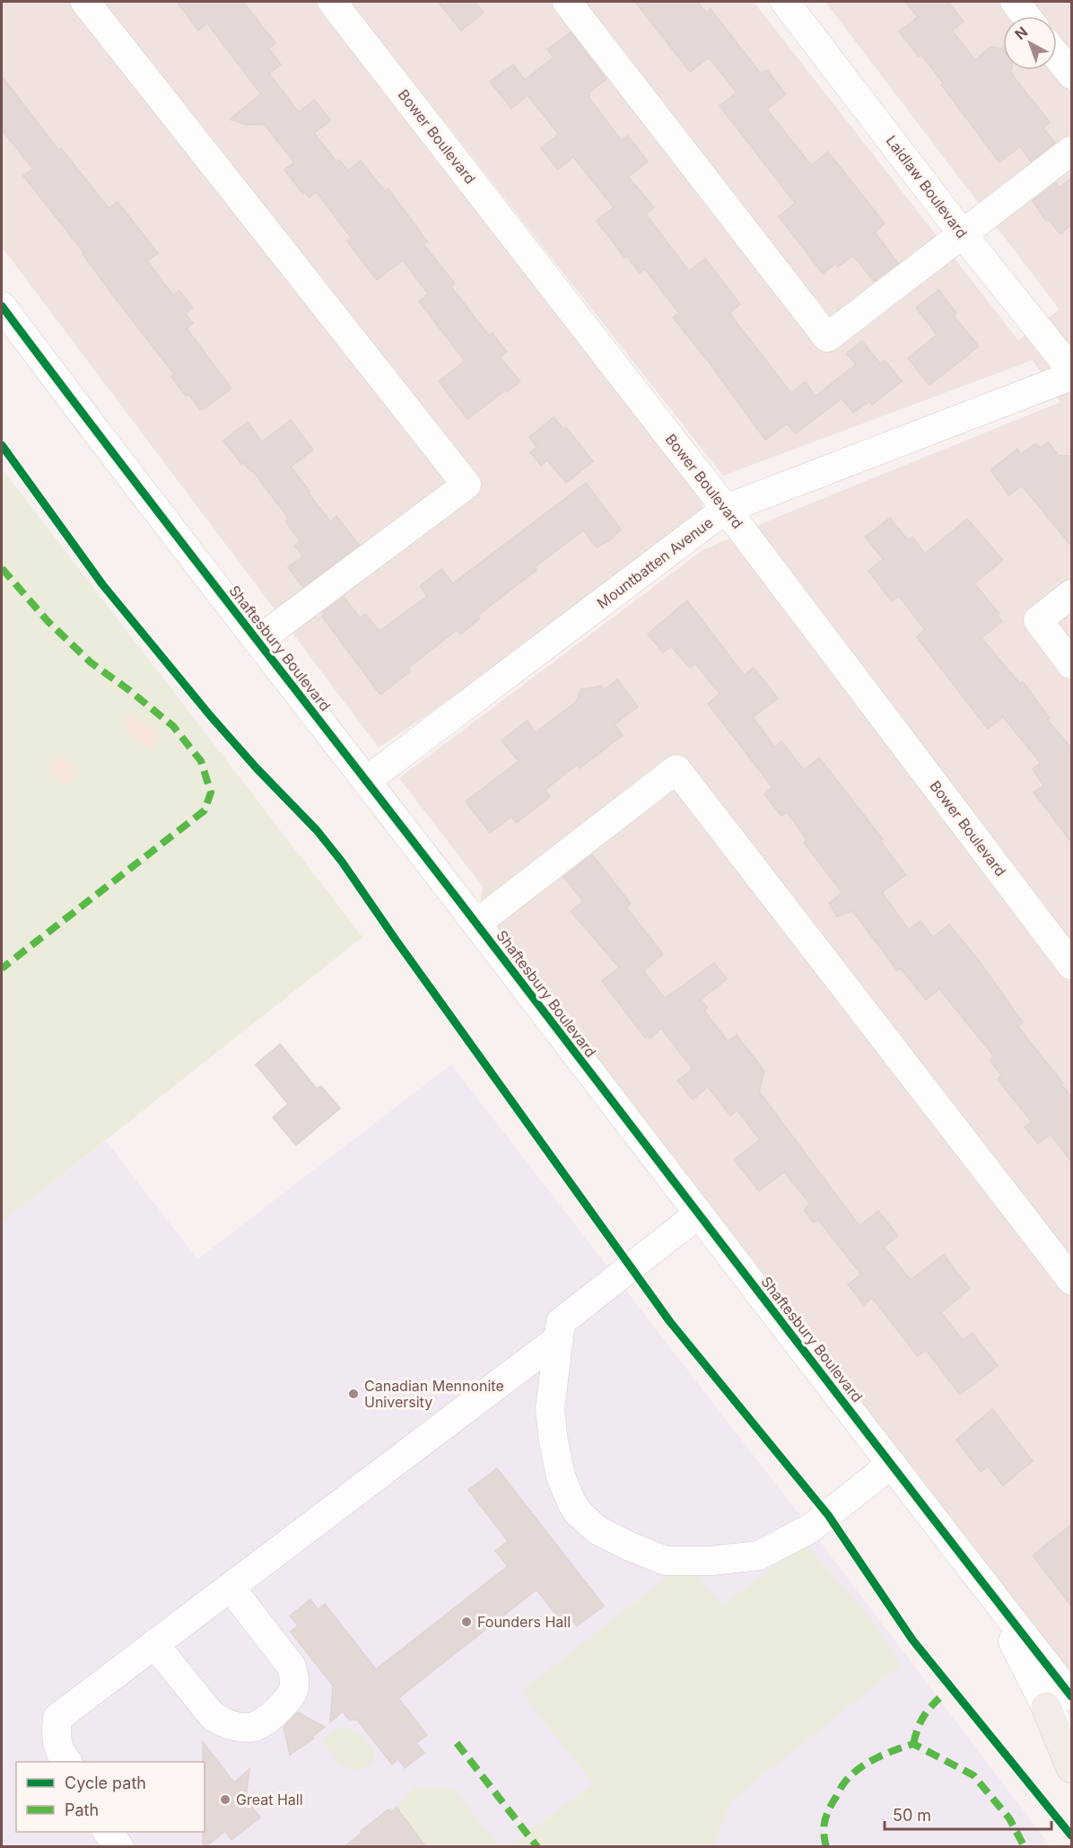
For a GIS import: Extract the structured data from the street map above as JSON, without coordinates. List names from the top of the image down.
{
  "streets": {
    "street": [
      "Bower Boulevard",
      "Laidlaw Boulevard",
      "Mountbatten Avenue",
      "Shaftesbury Boulevard"
    ]
  },
  "crossings": [
    ["Bower Boulevard", "Mountbatten Avenue"],
    ["Mountbatten Avenue", "Shaftesbury Boulevard"]
  ],
  "places": ["Canadian Mennonite University", "Founders Hall", "Great Hall"],
  "legend": ["Cycle path", "Path"],
  "scale_bar": "50 m",
  "north": "top left"
}
